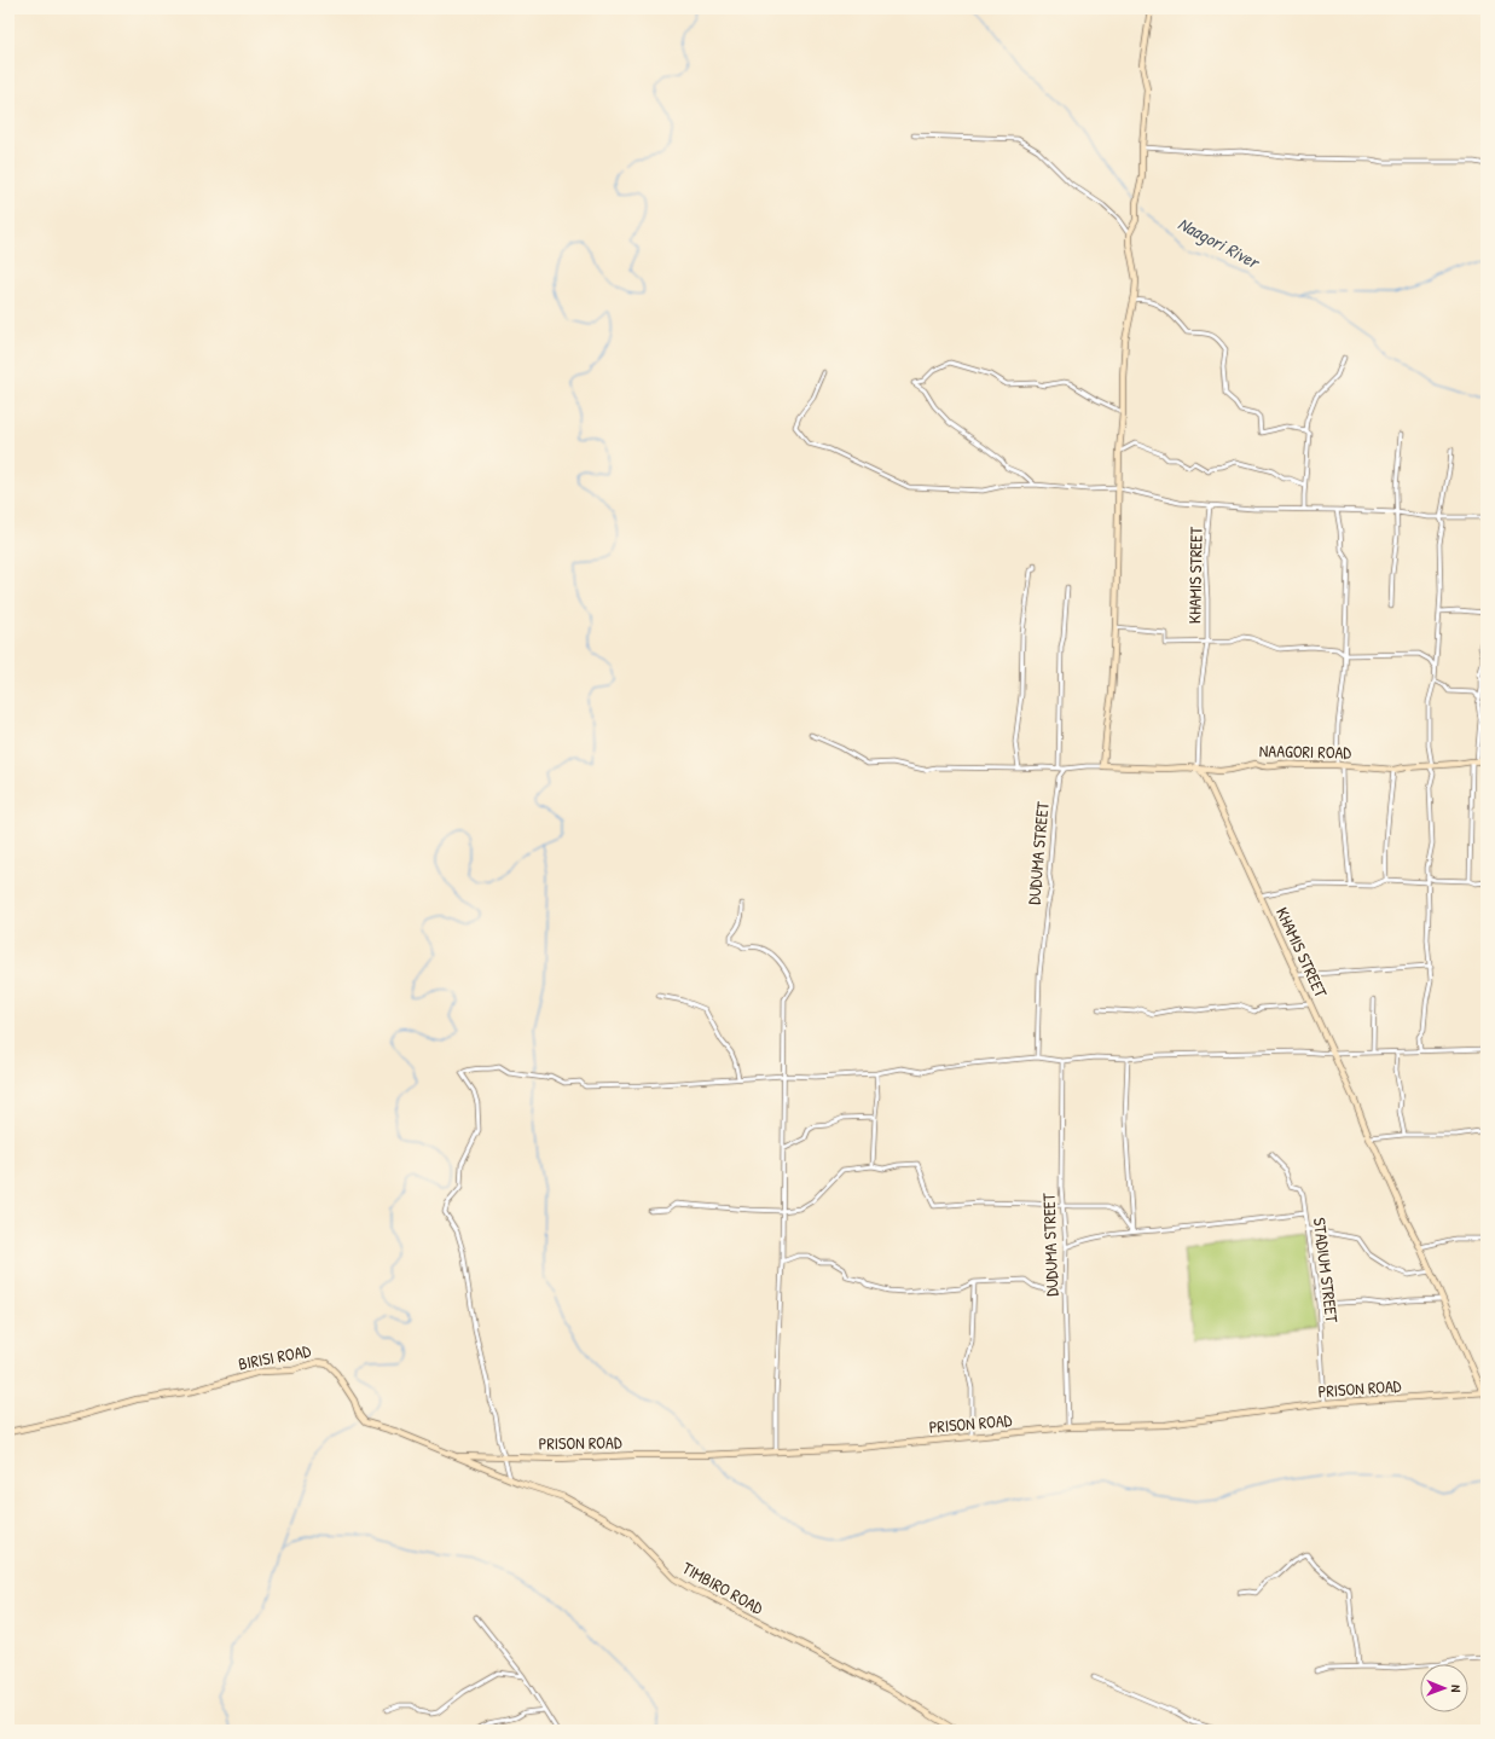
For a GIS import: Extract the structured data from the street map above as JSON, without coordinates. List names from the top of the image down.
{
  "streets": {
    "street": [
      "KHAMIS STREET",
      "NAAGORI ROAD",
      "DUDUMA STREET",
      "STADIUM STREET",
      "BIRISI ROAD",
      "PRISON ROAD",
      "TIMBIRO ROAD"
    ]
  },
  "crossings": [
    ["KHAMIS STREET", "NAAGORI ROAD"],
    ["KHAMIS STREET", "PRISON ROAD"],
    ["NAAGORI ROAD", "DUDUMA STREET"],
    ["DUDUMA STREET", "PRISON ROAD"],
    ["STADIUM STREET", "PRISON ROAD"],
    ["BIRISI ROAD", "PRISON ROAD"],
    ["BIRISI ROAD", "TIMBIRO ROAD"],
    ["PRISON ROAD", "TIMBIRO ROAD"]
  ],
  "water": ["Naagori River"],
  "north": "right"
}
